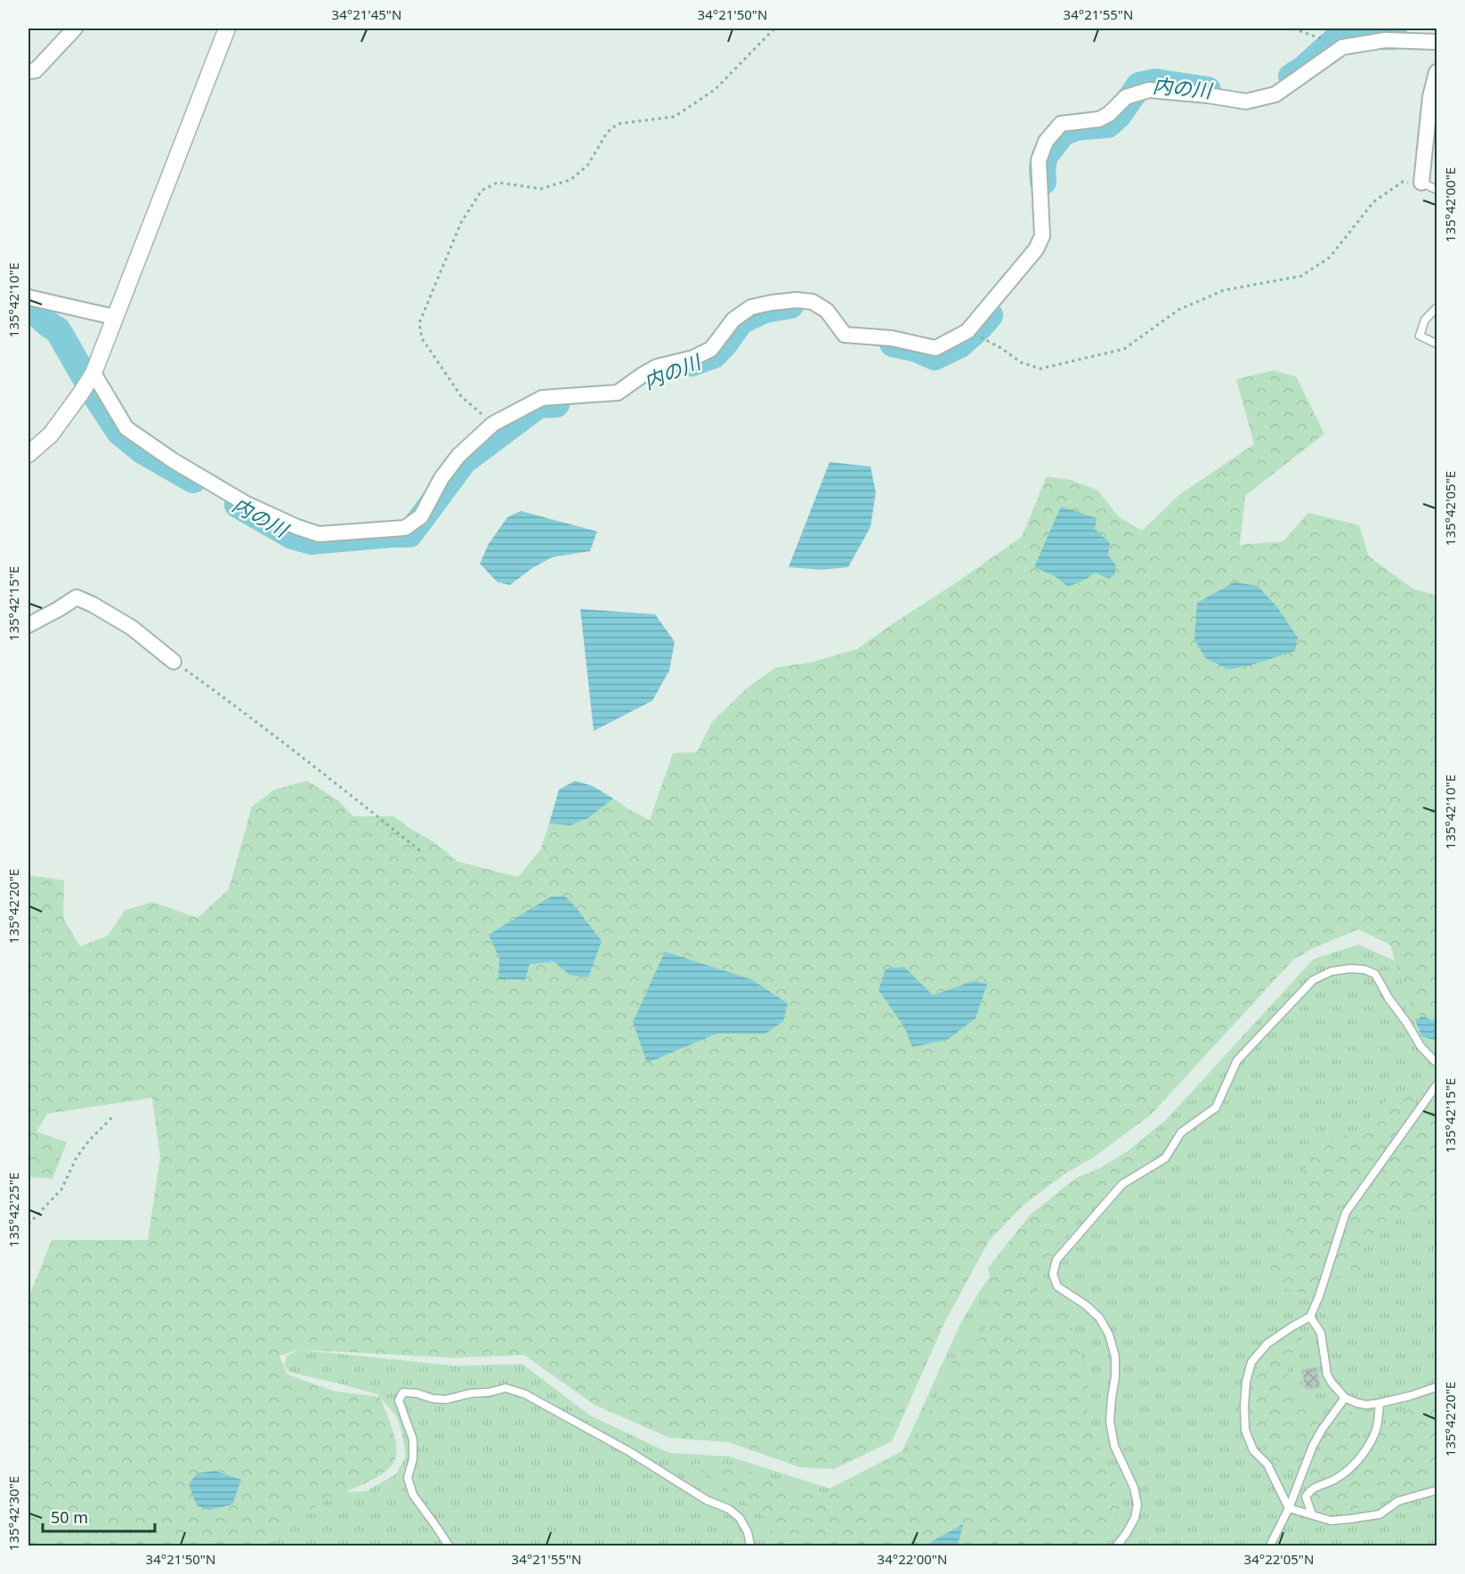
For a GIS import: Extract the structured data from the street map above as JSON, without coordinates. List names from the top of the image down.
{
  "water": ["内の川"],
  "scale_bar": "50 m",
  "coordinates": [
    "34°21'45\"N",
    "34°21'50\"N",
    "34°21'55\"N",
    "135°42'00\"E",
    "135°42'10\"E",
    "135°42'05\"E",
    "135°42'15\"E",
    "135°42'20\"E",
    "135°42'25\"E",
    "135°42'30\"E",
    "34°22'00\"N",
    "34°22'05\"N"
  ]
}
